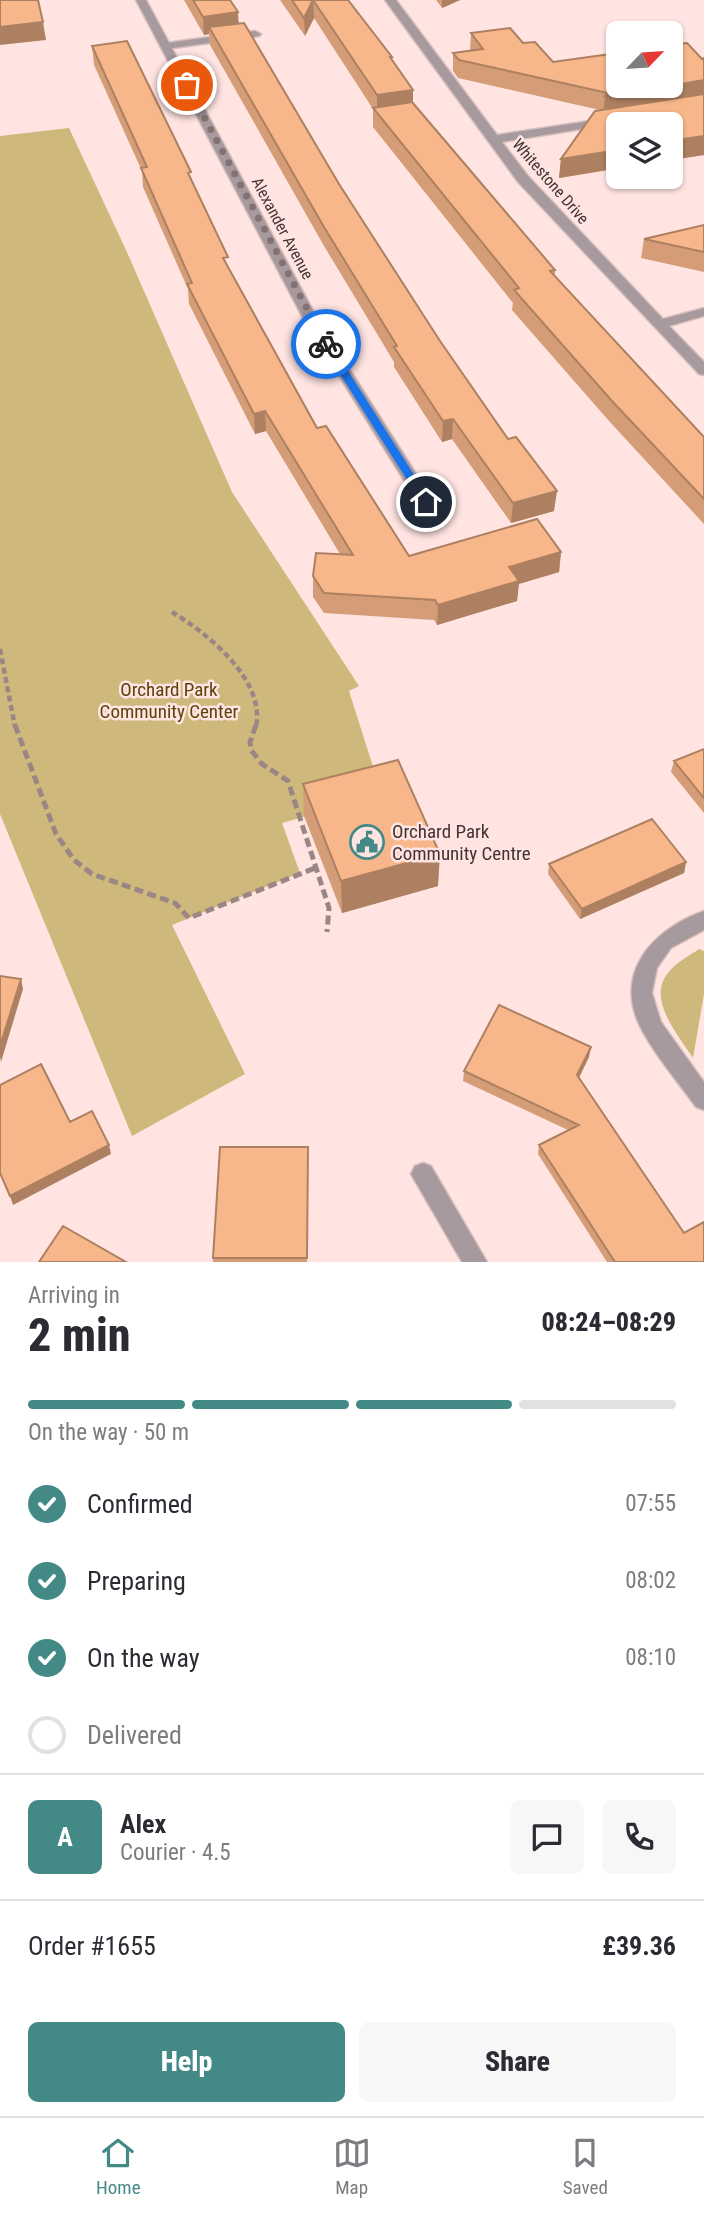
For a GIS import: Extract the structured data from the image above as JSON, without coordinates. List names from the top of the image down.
{
  "streets": {
    "street": ["Whitestone Drive", "Alexander Avenue"]
  },
  "parks": ["Orchard Park Community Center"],
  "places": {
    "public building": ["Orchard Park Community Centre"]
  },
  "north": "top right",
  "page": {
    "heading": ["2 min", "Arriving in", "08:24–08:29"],
    "panel": [
      "Alex",
      "Courier · 4.5",
      "Order #1655",
      "£39.36"
    ],
    "bar": "On the way · 50 m",
    "list": [
      ["Confirmed", "07:55"],
      ["Preparing", "08:02"],
      ["On the way", "08:10"],
      "Delivered"
    ],
    "round": "A",
    "buttons": ["Help", "Share"],
    "tabs": ["Home", "Map", "Saved"]
  }
}
